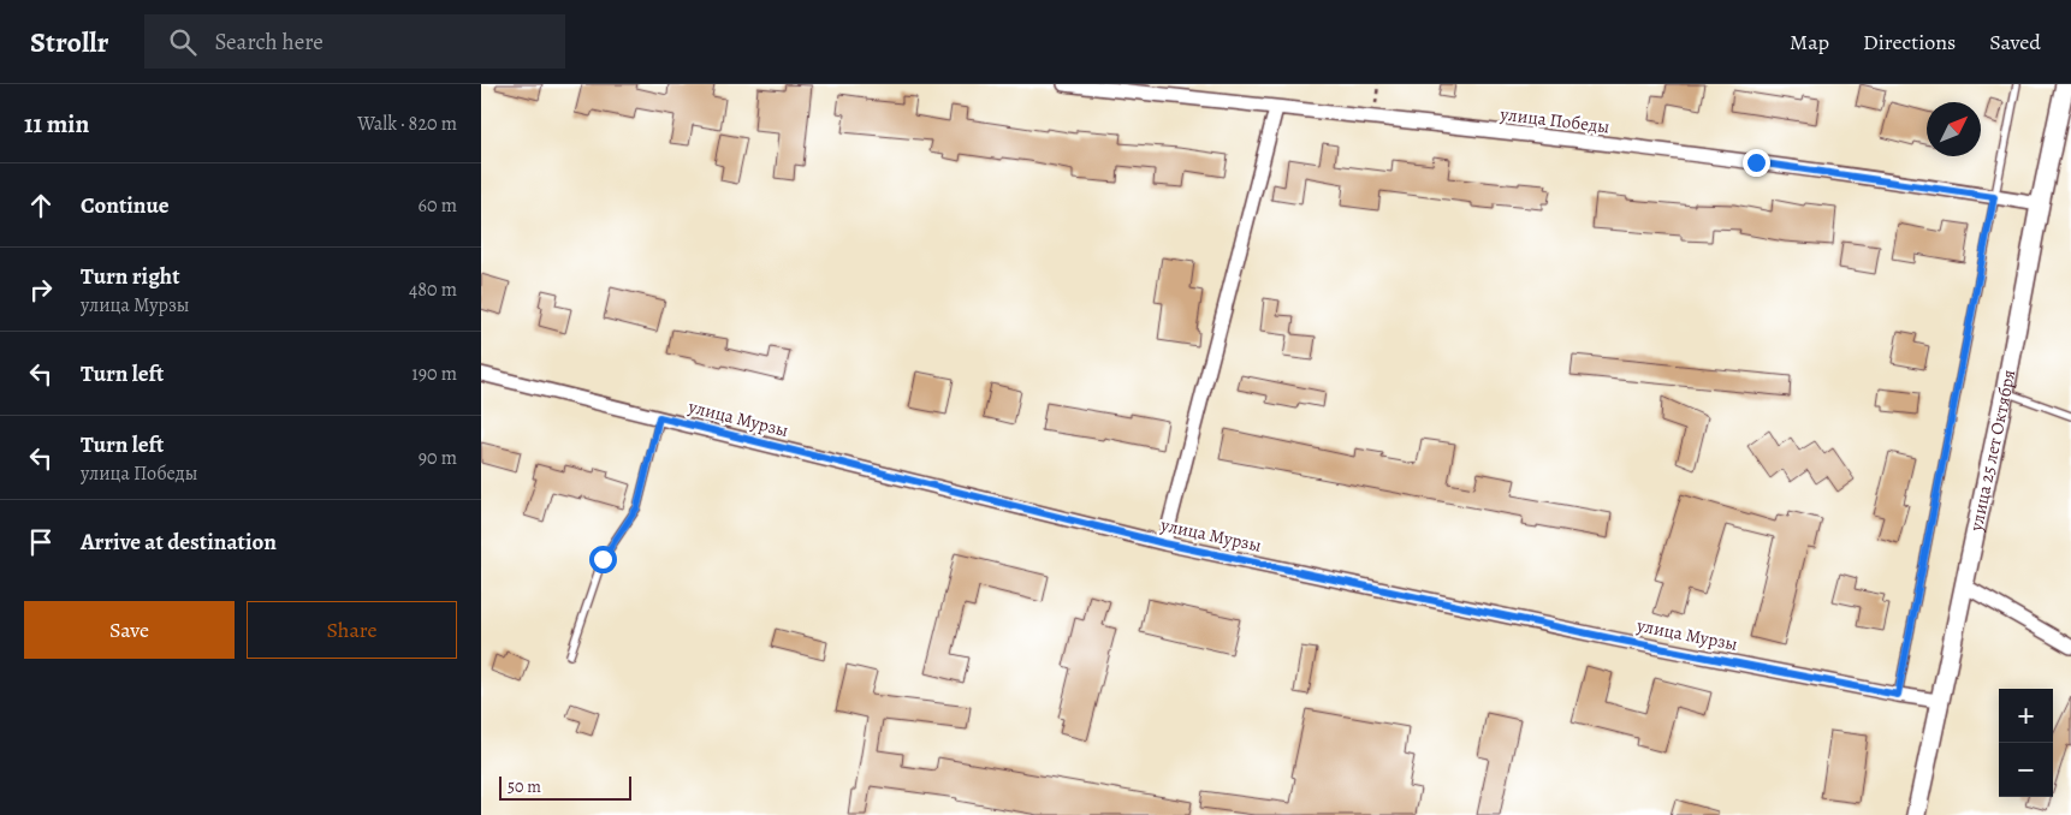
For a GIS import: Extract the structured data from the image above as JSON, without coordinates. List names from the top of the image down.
{
  "streets": {
    "street": ["улица Победы", "улица Мурзы", "улица 25 лет Октября"]
  },
  "crossings": [
    ["улица Победы", "улица 25 лет Октября"],
    ["улица Мурзы", "улица 25 лет Октября"]
  ],
  "scale_bar": "50 m",
  "north": "top right",
  "page": {
    "header": "Strollr",
    "search": "Search here",
    "nav": ["Map", "Directions", "Saved"],
    "heading": ["11 min", "Walk · 820 m"],
    "list": [
      ["Continue", "60 m"],
      ["Turn right", "улица Мурзы", "480 m"],
      ["Turn left", "190 m"],
      ["Turn left", "улица Победы", "90 m"],
      "Arrive at destination"
    ],
    "buttons": ["Save", "Share"],
    "map_buttons": ["+", "−"],
    "scale": "50 m"
  }
}
